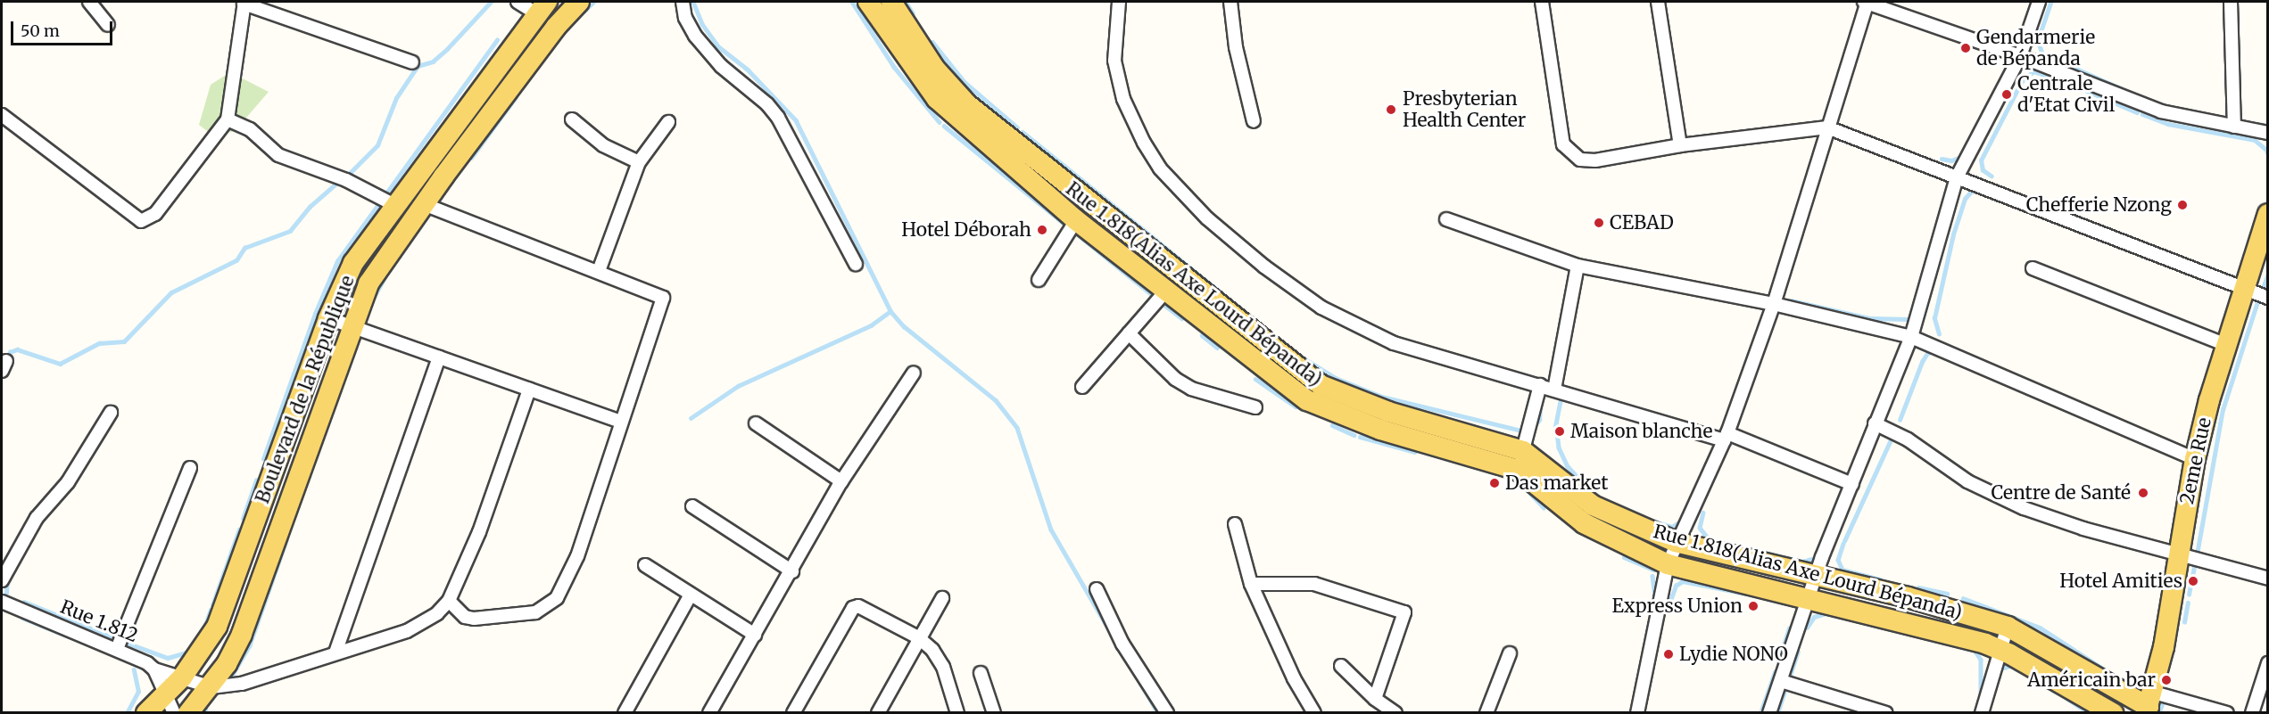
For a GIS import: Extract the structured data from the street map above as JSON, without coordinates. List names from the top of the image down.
{
  "streets": {
    "main road": ["Rue 1.818(Alias Axe Lourd Bépanda)", "Boulevard de la République", "2eme Rue"],
    "street": ["Rue 1.812"]
  },
  "crossings": [
    ["Rue 1.818(Alias Axe Lourd Bépanda)", "2eme Rue"],
    ["Boulevard de la République", "Rue 1.812"]
  ],
  "places": [
    "Gendarmerie de Bépanda",
    "Centrale d'Etat Civil",
    "Presbyterian Health Center",
    "Chefferie Nzong",
    "CEBAD",
    "Hotel Déborah",
    "Maison blanche",
    "Das market",
    "Centre de Santé",
    "Hotel Amities",
    "Express Union",
    "Lydie NONO",
    "Américain bar"
  ],
  "scale_bar": "50 m"
}
